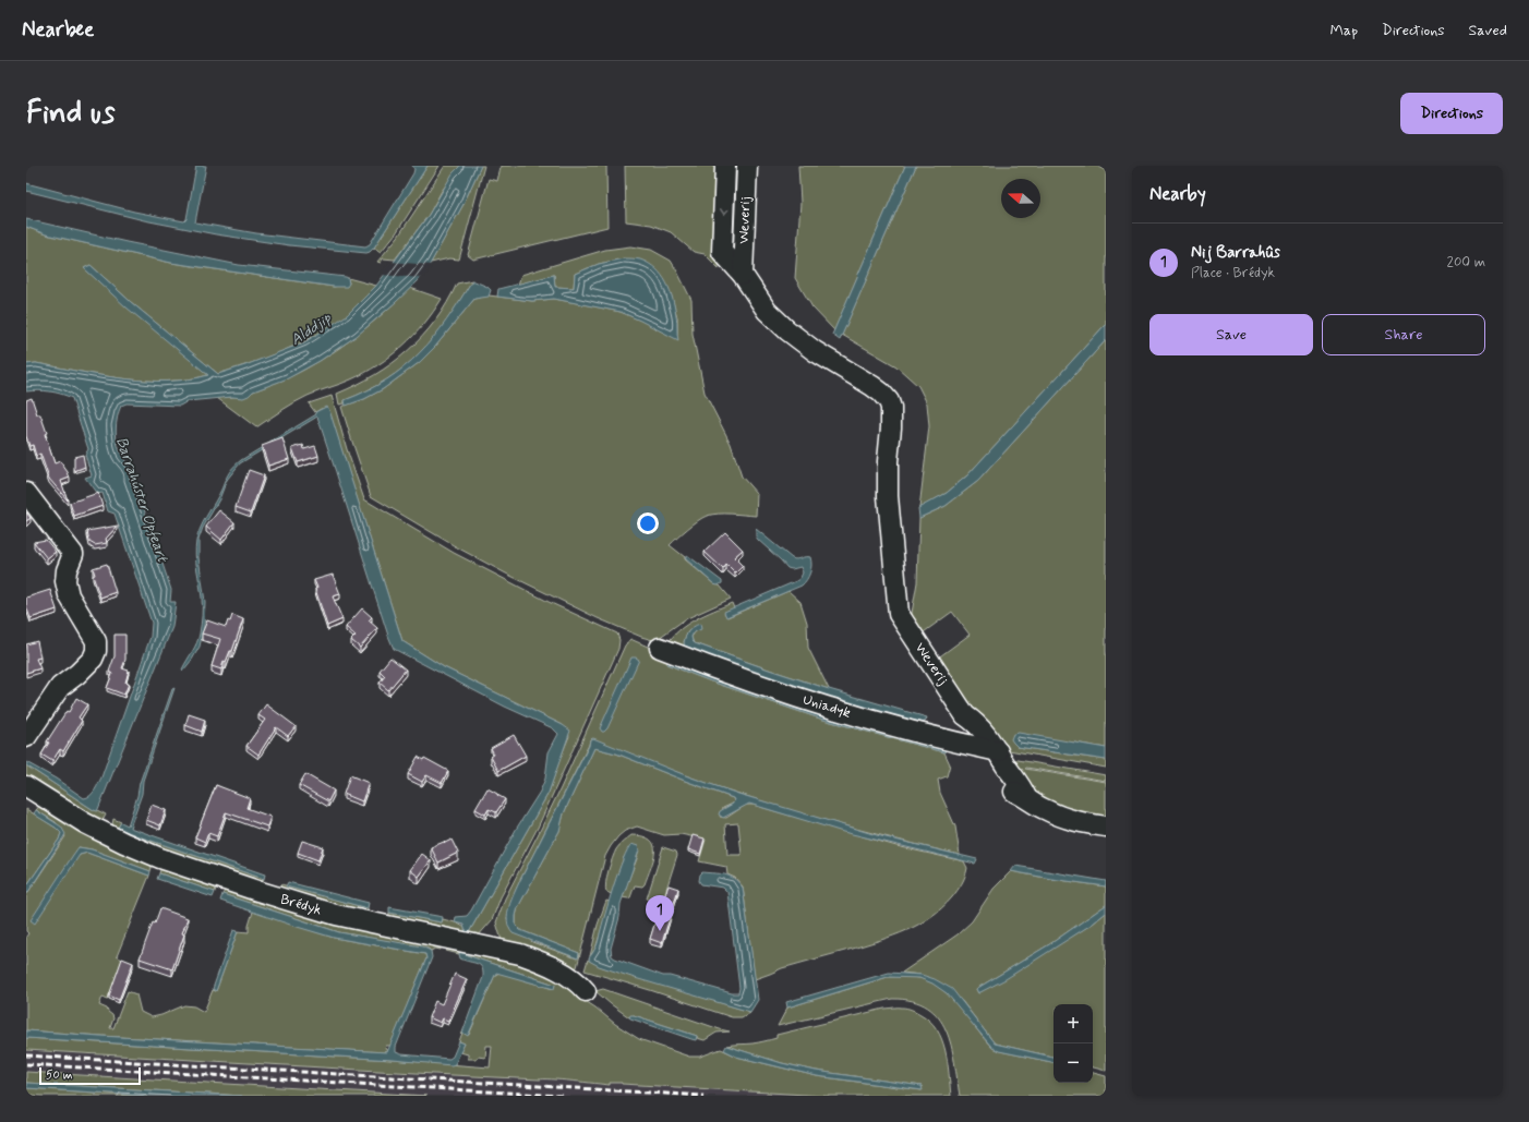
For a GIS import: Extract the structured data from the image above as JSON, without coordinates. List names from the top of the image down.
{
  "streets": {
    "street": ["Weverij", "Uniadyk", "Brédyk"]
  },
  "crossings": [
    ["Weverij", "Uniadyk"]
  ],
  "water": ["Alddjip", "Barrahúster Opfeart"],
  "scale_bar": "50 m",
  "north": "left",
  "page": {
    "header": "Nearbee",
    "nav": ["Map", "Directions", "Saved"],
    "buttons": [
      "Directions",
      ["Save", "Share"]
    ],
    "title": "Find us",
    "heading": "Nearby",
    "list": [
      {
        "mark": "1",
        "name": "Nij Barrahûs",
        "note": "Place · Brédyk",
        "value": "200 m"
      }
    ],
    "pins": "1",
    "map_buttons": ["+", "−"],
    "scale": "50 m"
  }
}
